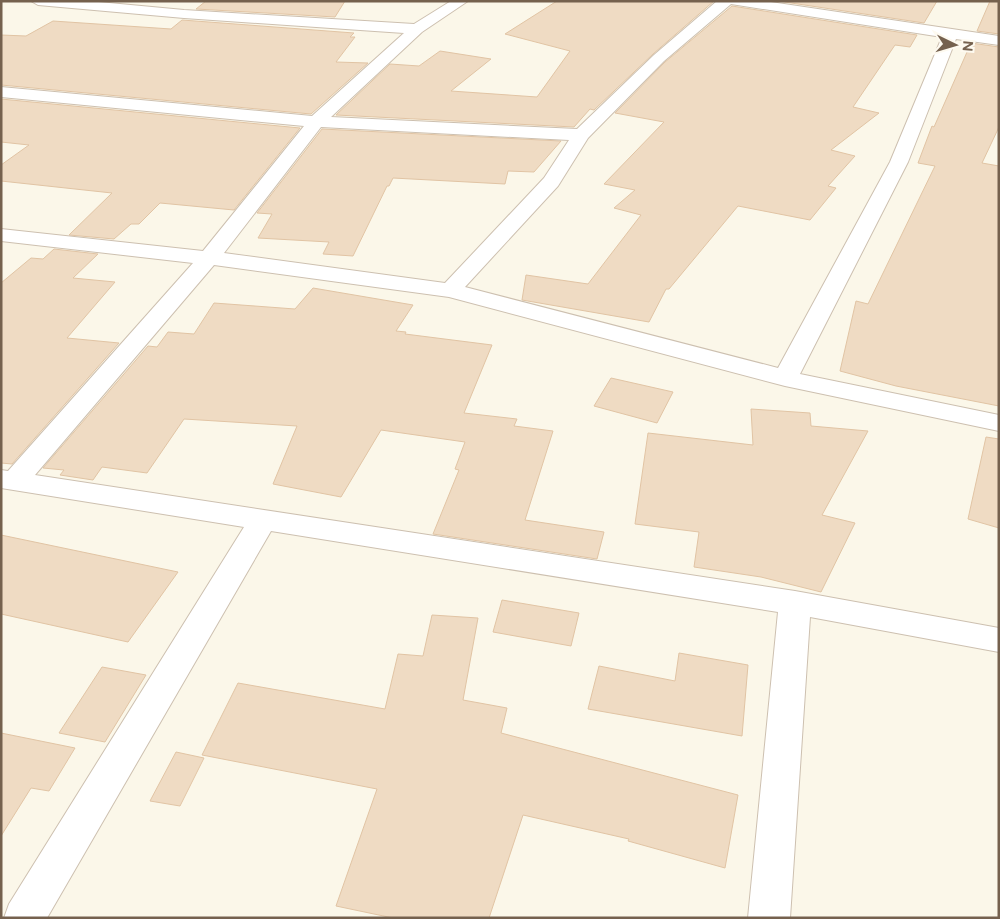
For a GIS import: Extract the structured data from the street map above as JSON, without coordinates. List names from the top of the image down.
{
  "north": "right"
}
